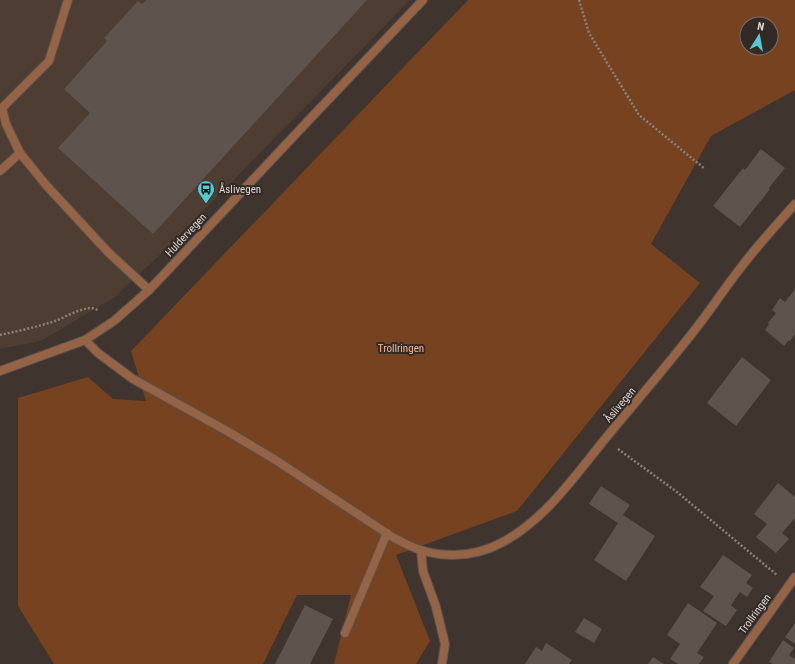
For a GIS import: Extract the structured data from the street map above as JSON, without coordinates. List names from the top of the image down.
{
  "streets": {
    "street": ["Huldervegen", "Åslivegen", "Trollringen"]
  },
  "crossings": [
    ["Huldervegen", "Åslivegen"]
  ],
  "parks": ["Trollringen"],
  "places": {
    "bus stop": ["Åslivegen"]
  },
  "north": "top"
}
